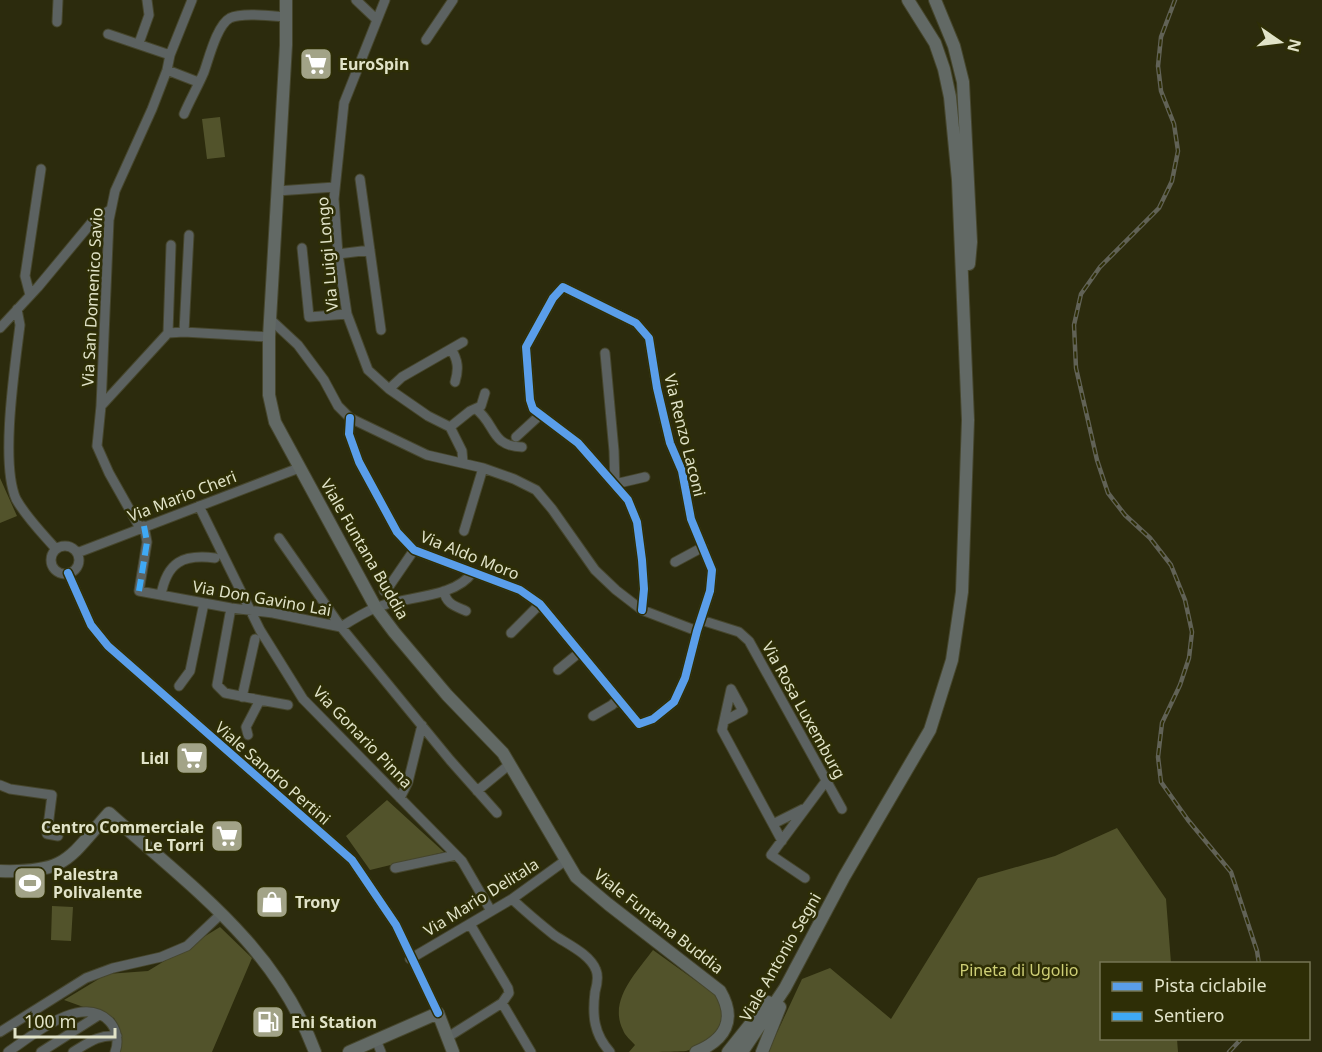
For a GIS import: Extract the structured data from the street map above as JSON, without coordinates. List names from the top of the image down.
{
  "streets": {
    "main road": ["Viale Funtana Buddia", "Viale Sandro Pertini", "Viale Antonio Segni"],
    "street": [
      "Via Luigi Longo",
      "Via San Domenico Savio",
      "Via Renzo Laconi",
      "Via Mario Cheri",
      "Via Aldo Moro",
      "Via Don Gavino Lai",
      "Via Rosa Luxemburg",
      "Via Gonario Pinna",
      "Via Mario Delitala"
    ]
  },
  "crossings": [
    ["Via San Domenico Savio", "Via Mario Cheri"],
    ["Via San Domenico Savio", "Via Don Gavino Lai"],
    ["Via Mario Cheri", "Viale Funtana Buddia"],
    ["Via Mario Cheri", "Via Don Gavino Lai"],
    ["Via Mario Cheri", "Via Gonario Pinna"],
    ["Via Mario Cheri", "Viale Sandro Pertini"],
    ["Viale Funtana Buddia", "Via Don Gavino Lai"],
    ["Viale Funtana Buddia", "Via Mario Delitala"],
    ["Via Aldo Moro", "Via Don Gavino Lai"],
    ["Via Don Gavino Lai", "Via Gonario Pinna"],
    ["Via Gonario Pinna", "Via Mario Delitala"],
    ["Viale Sandro Pertini", "Via Mario Delitala"]
  ],
  "parks": ["Pineta di Ugolio"],
  "places": {
    "supermarket": ["EuroSpin", "Lidl", "Centro Commerciale Le Torri"],
    "sports": ["Palestra Polivalente"],
    "shop": ["Trony"],
    "fuel station": ["Eni Station"]
  },
  "legend": ["Pista ciclabile", "Sentiero"],
  "scale_bar": "100 m",
  "north": "right"
}
